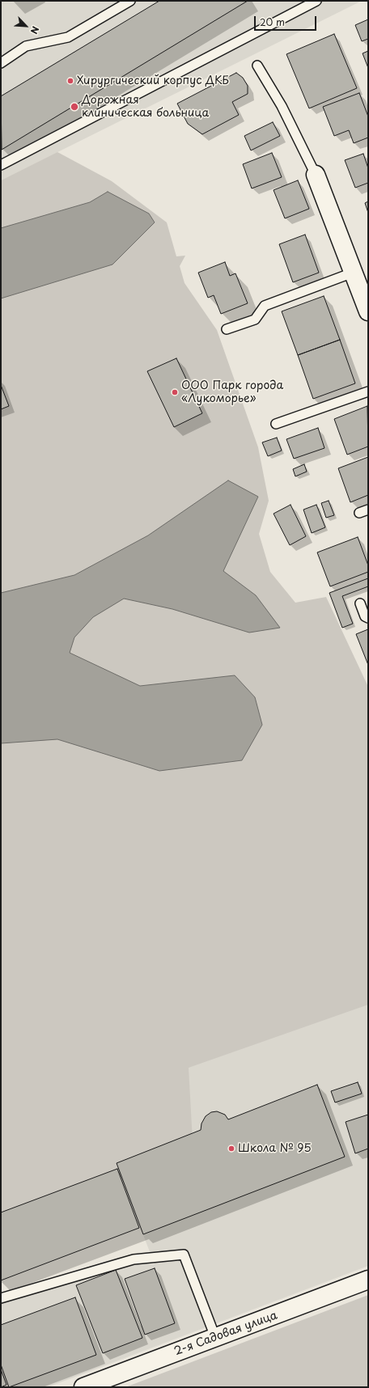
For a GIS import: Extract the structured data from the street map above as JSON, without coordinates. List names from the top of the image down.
{
  "streets": {
    "street": ["2-я Садовая улица"]
  },
  "places": [
    "Хирургический корпус ДКБ",
    "Дорожная клиническая больница",
    "ООО Парк города «Лукоморье»",
    "Школа № 95"
  ],
  "scale_bar": "20 m",
  "north": "bottom right"
}
